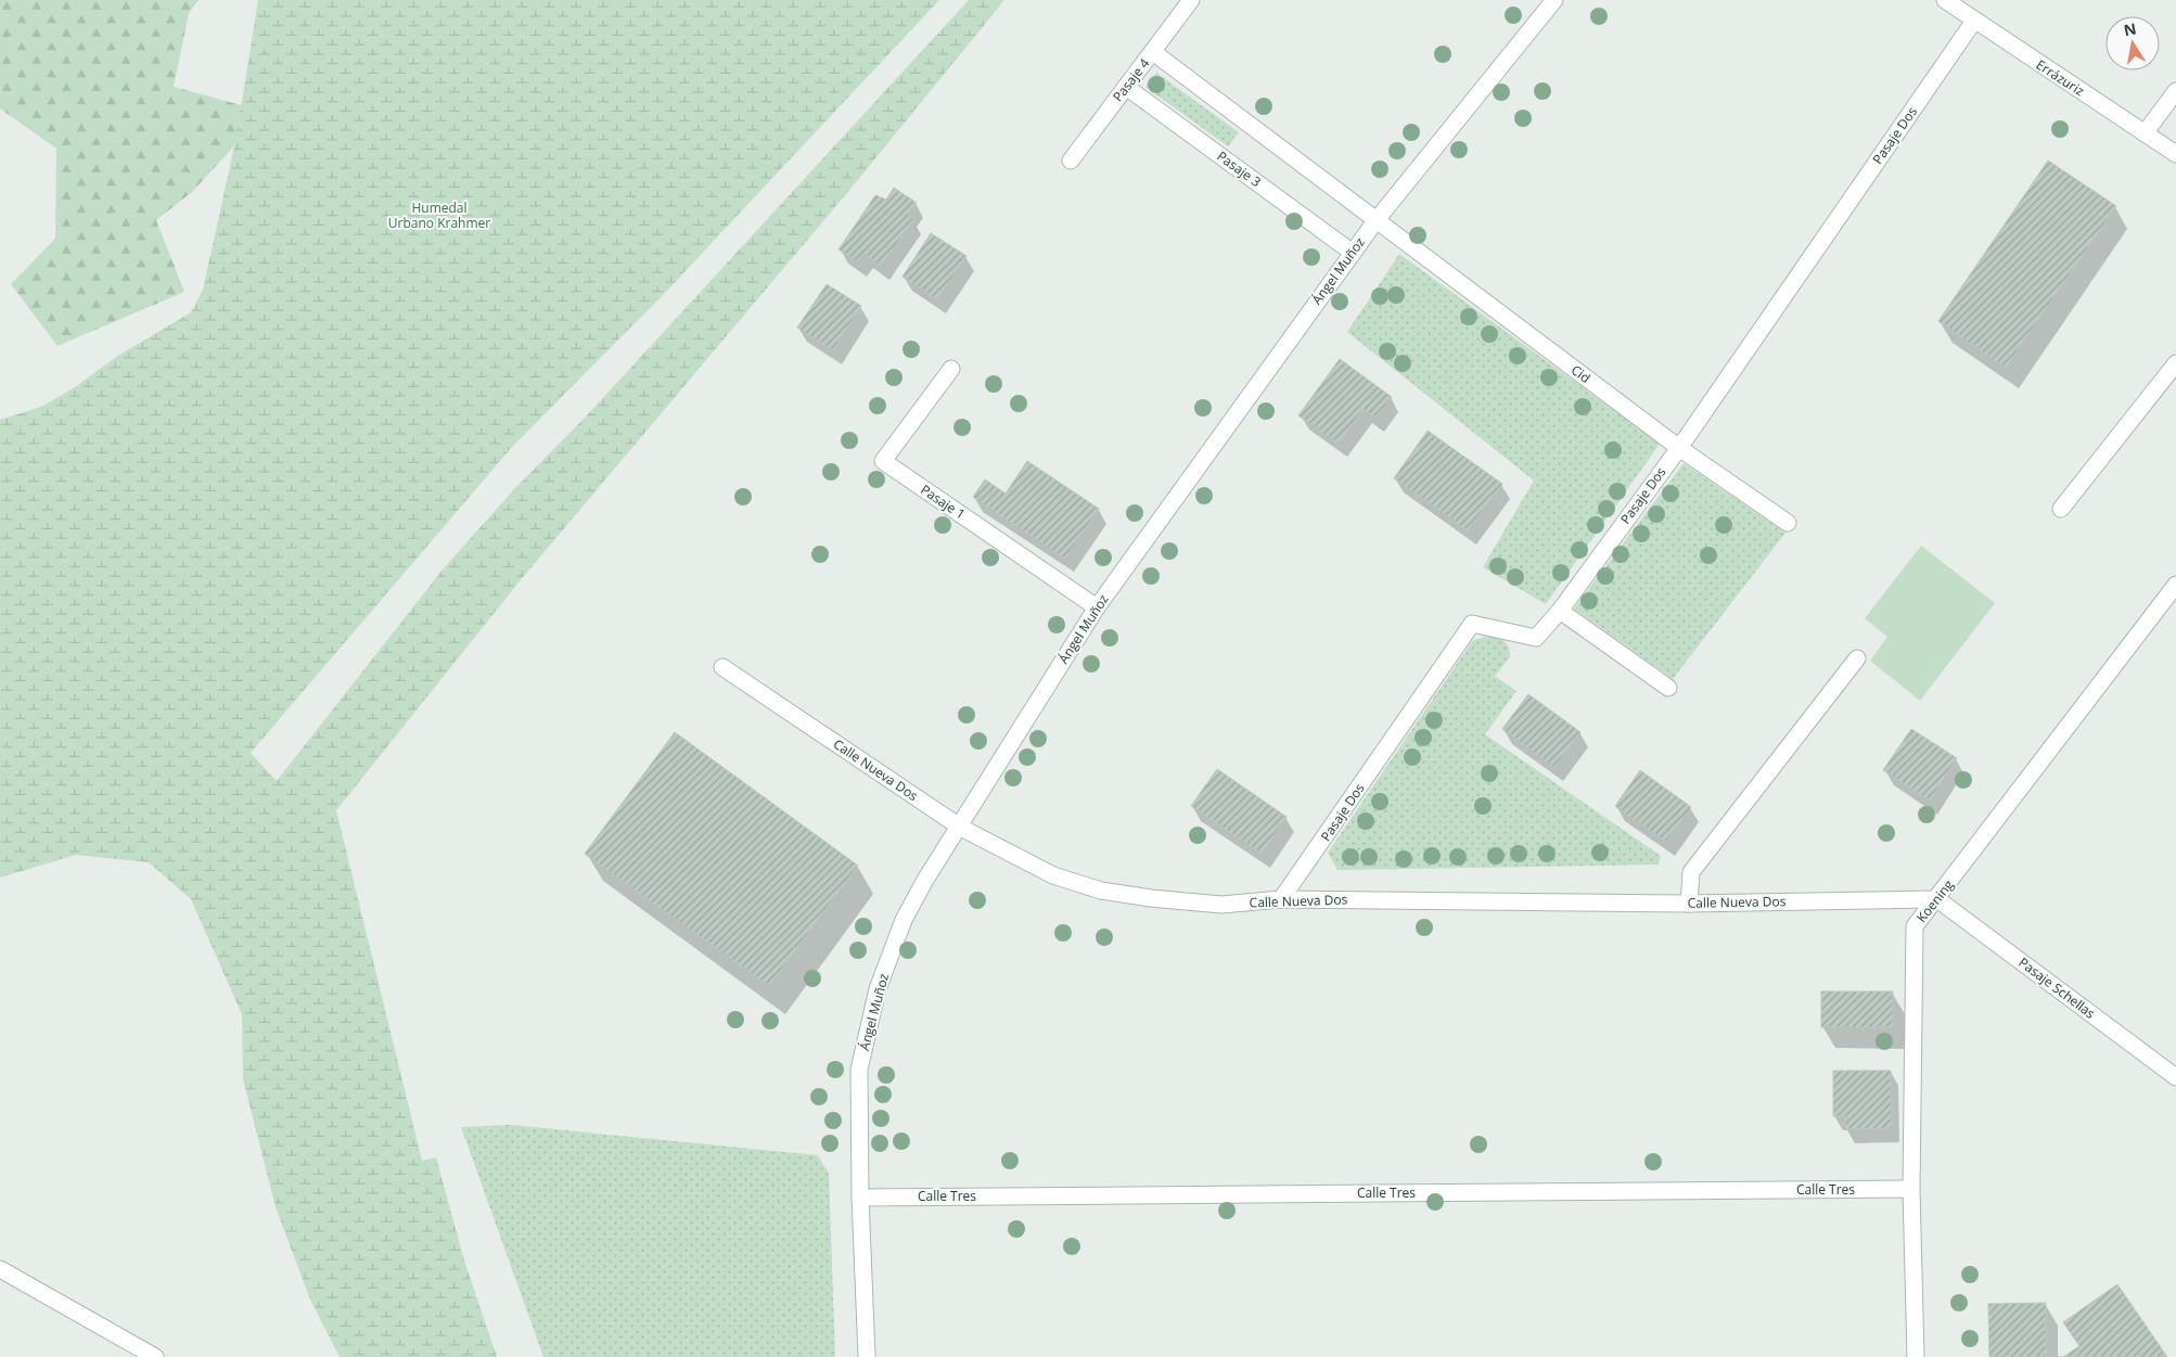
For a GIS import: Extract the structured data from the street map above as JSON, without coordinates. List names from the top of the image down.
{
  "streets": {
    "street": [
      "Errázuriz",
      "Pasaje 4",
      "Pasaje Dos",
      "Pasaje 3",
      "Ángel Muñoz",
      "Cid",
      "Pasaje 1",
      "Calle Nueva Dos",
      "Koening",
      "Pasaje Schellas",
      "Calle Tres"
    ]
  },
  "crossings": [
    ["Errázuriz", "Pasaje Dos"],
    ["Pasaje 4", "Pasaje 3"],
    ["Pasaje Dos", "Cid"],
    ["Pasaje Dos", "Calle Nueva Dos"],
    ["Pasaje 3", "Ángel Muñoz"],
    ["Ángel Muñoz", "Cid"],
    ["Ángel Muñoz", "Pasaje 1"],
    ["Ángel Muñoz", "Calle Nueva Dos"],
    ["Ángel Muñoz", "Calle Tres"],
    ["Calle Nueva Dos", "Koening"],
    ["Calle Nueva Dos", "Pasaje Schellas"],
    ["Koening", "Pasaje Schellas"],
    ["Koening", "Calle Tres"]
  ],
  "parks": ["Humedal Urbano Krahmer"],
  "north": "top"
}
